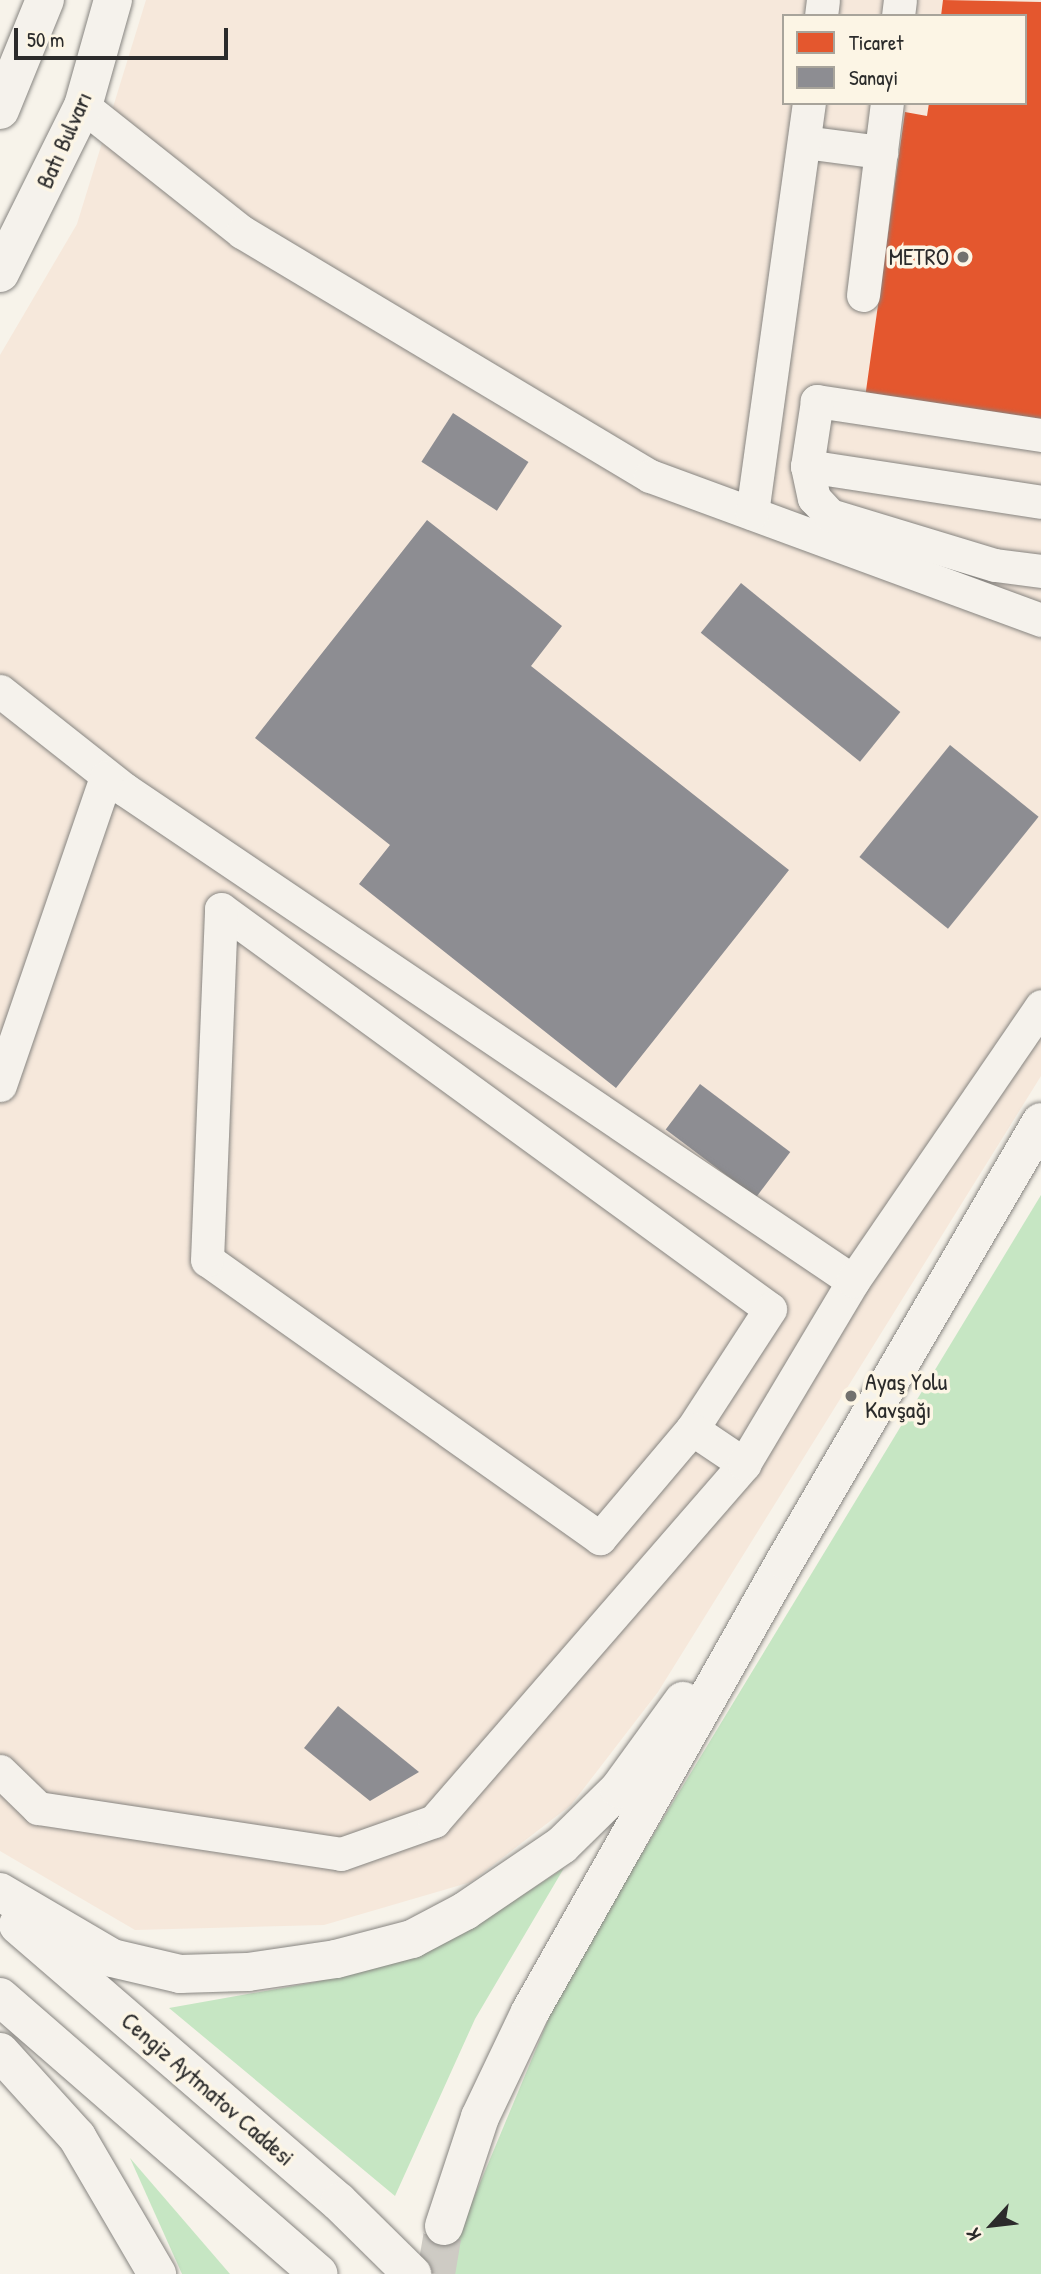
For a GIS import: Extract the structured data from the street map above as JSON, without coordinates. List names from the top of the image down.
{
  "streets": {
    "main road": ["Batı Bulvarı", "Cengiz Aytmatov Caddesi"]
  },
  "places": ["METRO", "Ayaş Yolu Kavşağı"],
  "legend": ["Ticaret", "Sanayi"],
  "scale_bar": "50 m",
  "north": "bottom left"
}
